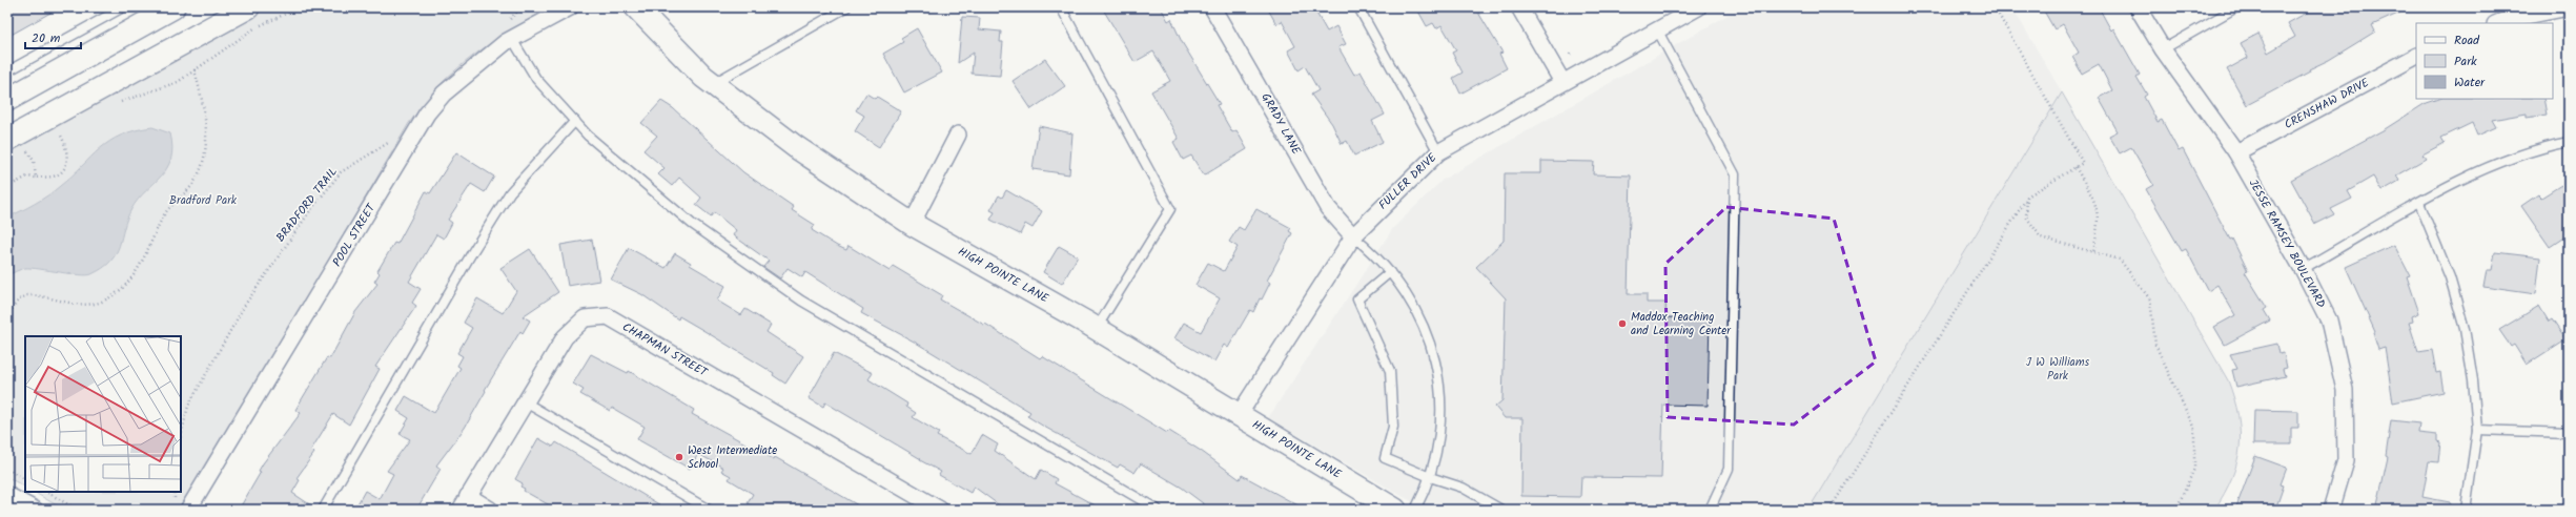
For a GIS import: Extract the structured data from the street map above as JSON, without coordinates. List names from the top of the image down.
{
  "streets": {
    "street": [
      "CRENSHAW DRIVE",
      "GRADY LANE",
      "FULLER DRIVE",
      "POOL STREET",
      "JESSE RAMSEY BOULEVARD",
      "HIGH POINTE LANE",
      "CHAPMAN STREET"
    ],
    "path": ["BRADFORD TRAIL"]
  },
  "crossings": [
    ["CRENSHAW DRIVE", "JESSE RAMSEY BOULEVARD"],
    ["GRADY LANE", "FULLER DRIVE"],
    ["FULLER DRIVE", "HIGH POINTE LANE"]
  ],
  "parks": ["Bradford Park", "J W Williams Park"],
  "places": ["Maddox Teaching and Learning Center", "West Intermediate School"],
  "legend": ["Road", "Park", "Water"],
  "scale_bar": "20 m"
}
